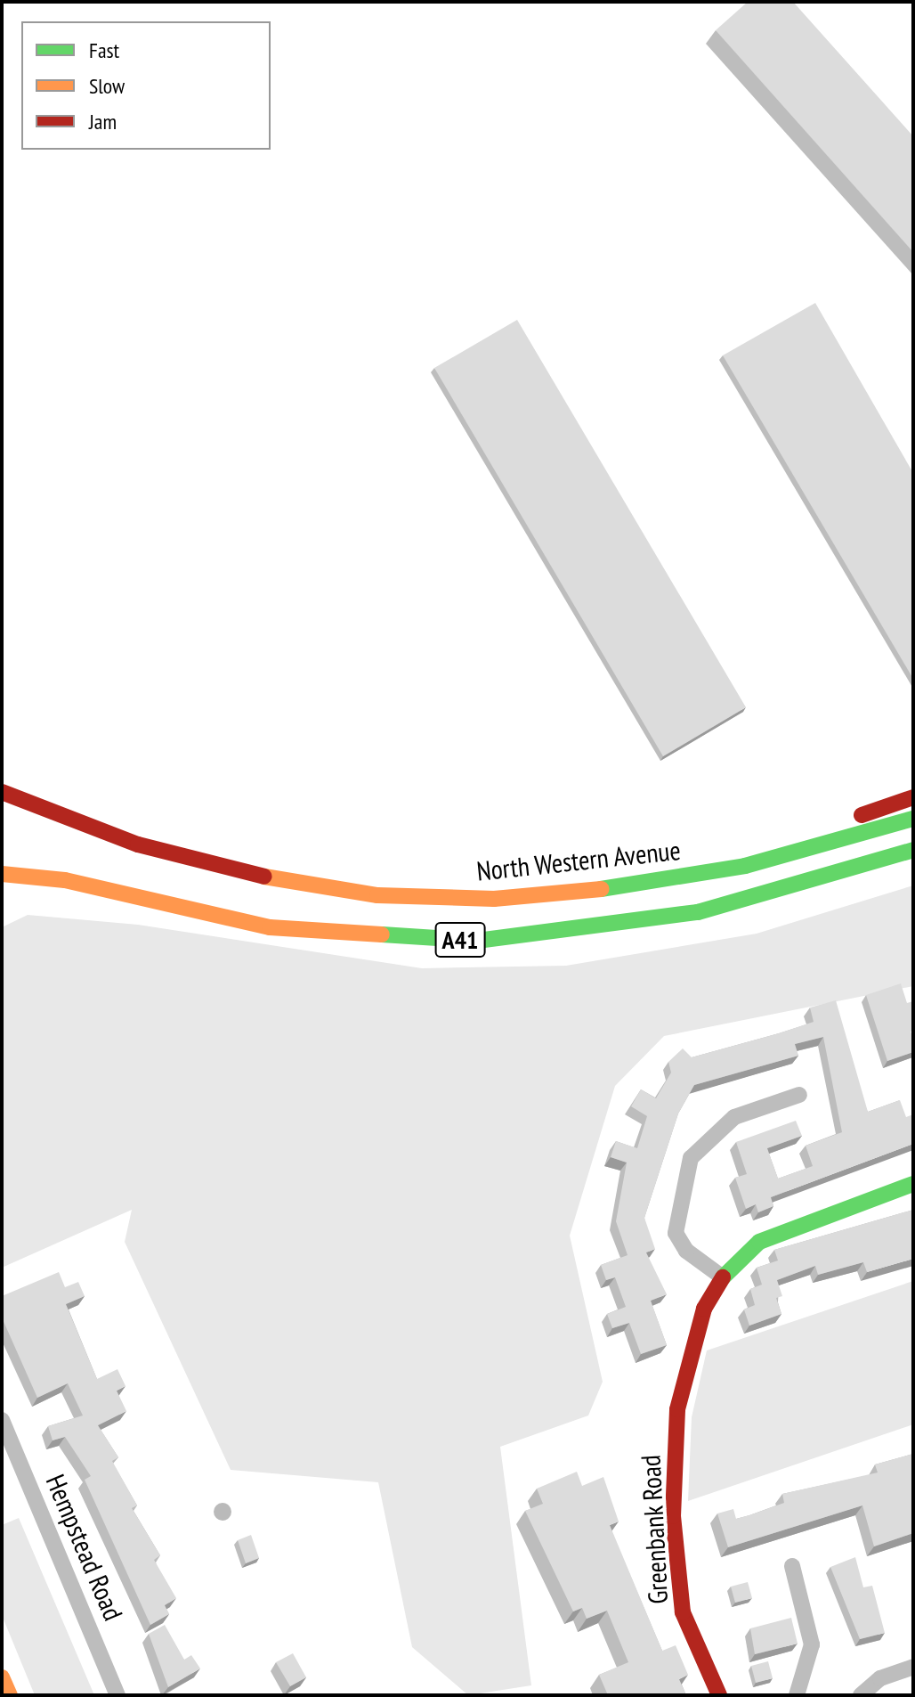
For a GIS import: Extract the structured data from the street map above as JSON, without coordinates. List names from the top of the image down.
{
  "streets": {
    "main road": ["North Western Avenue", "A41", "Greenbank Road"],
    "street": ["Hempstead Road"]
  },
  "legend": ["Fast", "Slow", "Jam"]
}
